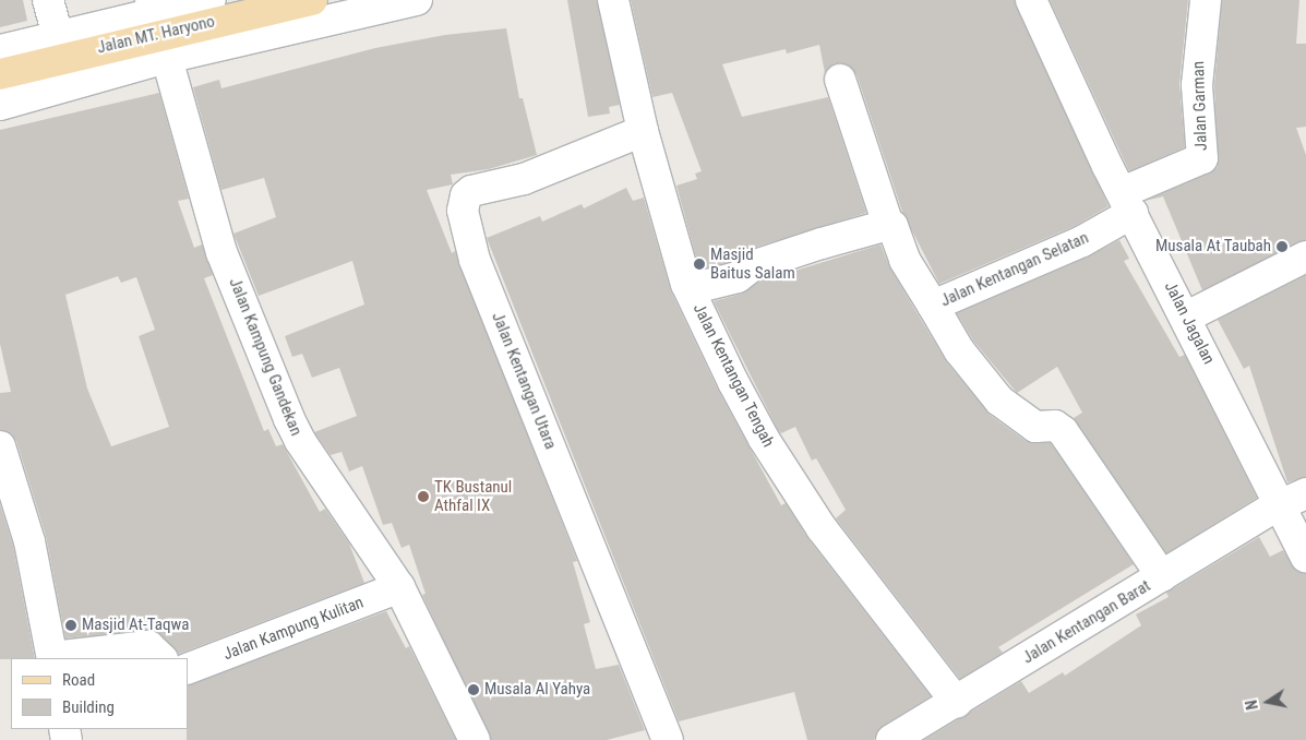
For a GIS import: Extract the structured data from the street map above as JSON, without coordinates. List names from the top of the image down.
{
  "streets": {
    "main road": ["Jalan MT. Haryono"],
    "street": [
      "Jalan Garman",
      "Jalan Kentangan Selatan",
      "Jalan Jagalan",
      "Jalan Kampung Gandekan",
      "Jalan Kentangan Tengah",
      "Jalan Kentangan Utara",
      "Jalan Kentangan Barat",
      "Jalan Kampung Kulitan"
    ]
  },
  "crossings": [
    ["Jalan MT. Haryono", "Jalan Kampung Gandekan"],
    ["Jalan Garman", "Jalan Kentangan Selatan"],
    ["Jalan Garman", "Jalan Jagalan"],
    ["Jalan Kentangan Selatan", "Jalan Jagalan"],
    ["Jalan Jagalan", "Jalan Kentangan Barat"],
    ["Jalan Kampung Gandekan", "Jalan Kampung Kulitan"],
    ["Jalan Kentangan Tengah", "Jalan Kentangan Utara"],
    ["Jalan Kentangan Tengah", "Jalan Kentangan Barat"]
  ],
  "places": [
    "Musala At Taubah",
    "Masjid Baitus Salam",
    "TK Bustanul Athfal IX",
    "Masjid At-Taqwa",
    "Musala Al Yahya"
  ],
  "legend": ["Road", "Building"],
  "north": "left"
}
